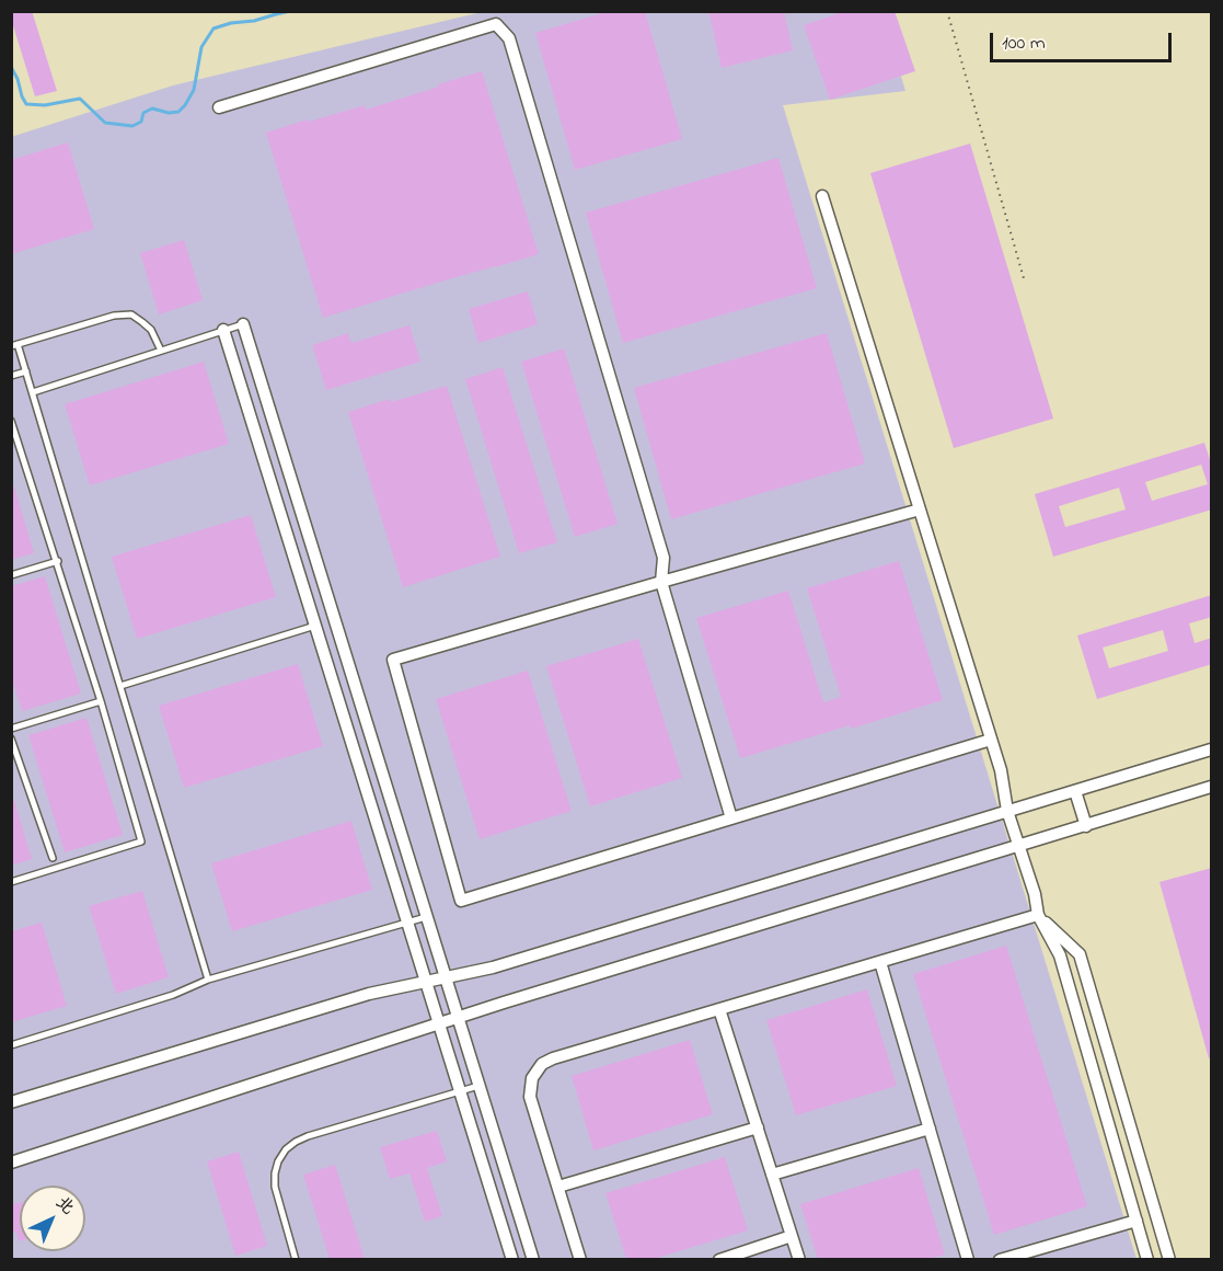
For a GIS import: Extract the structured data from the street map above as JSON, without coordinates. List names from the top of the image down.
{
  "scale_bar": "100 m",
  "north": "top right"
}
